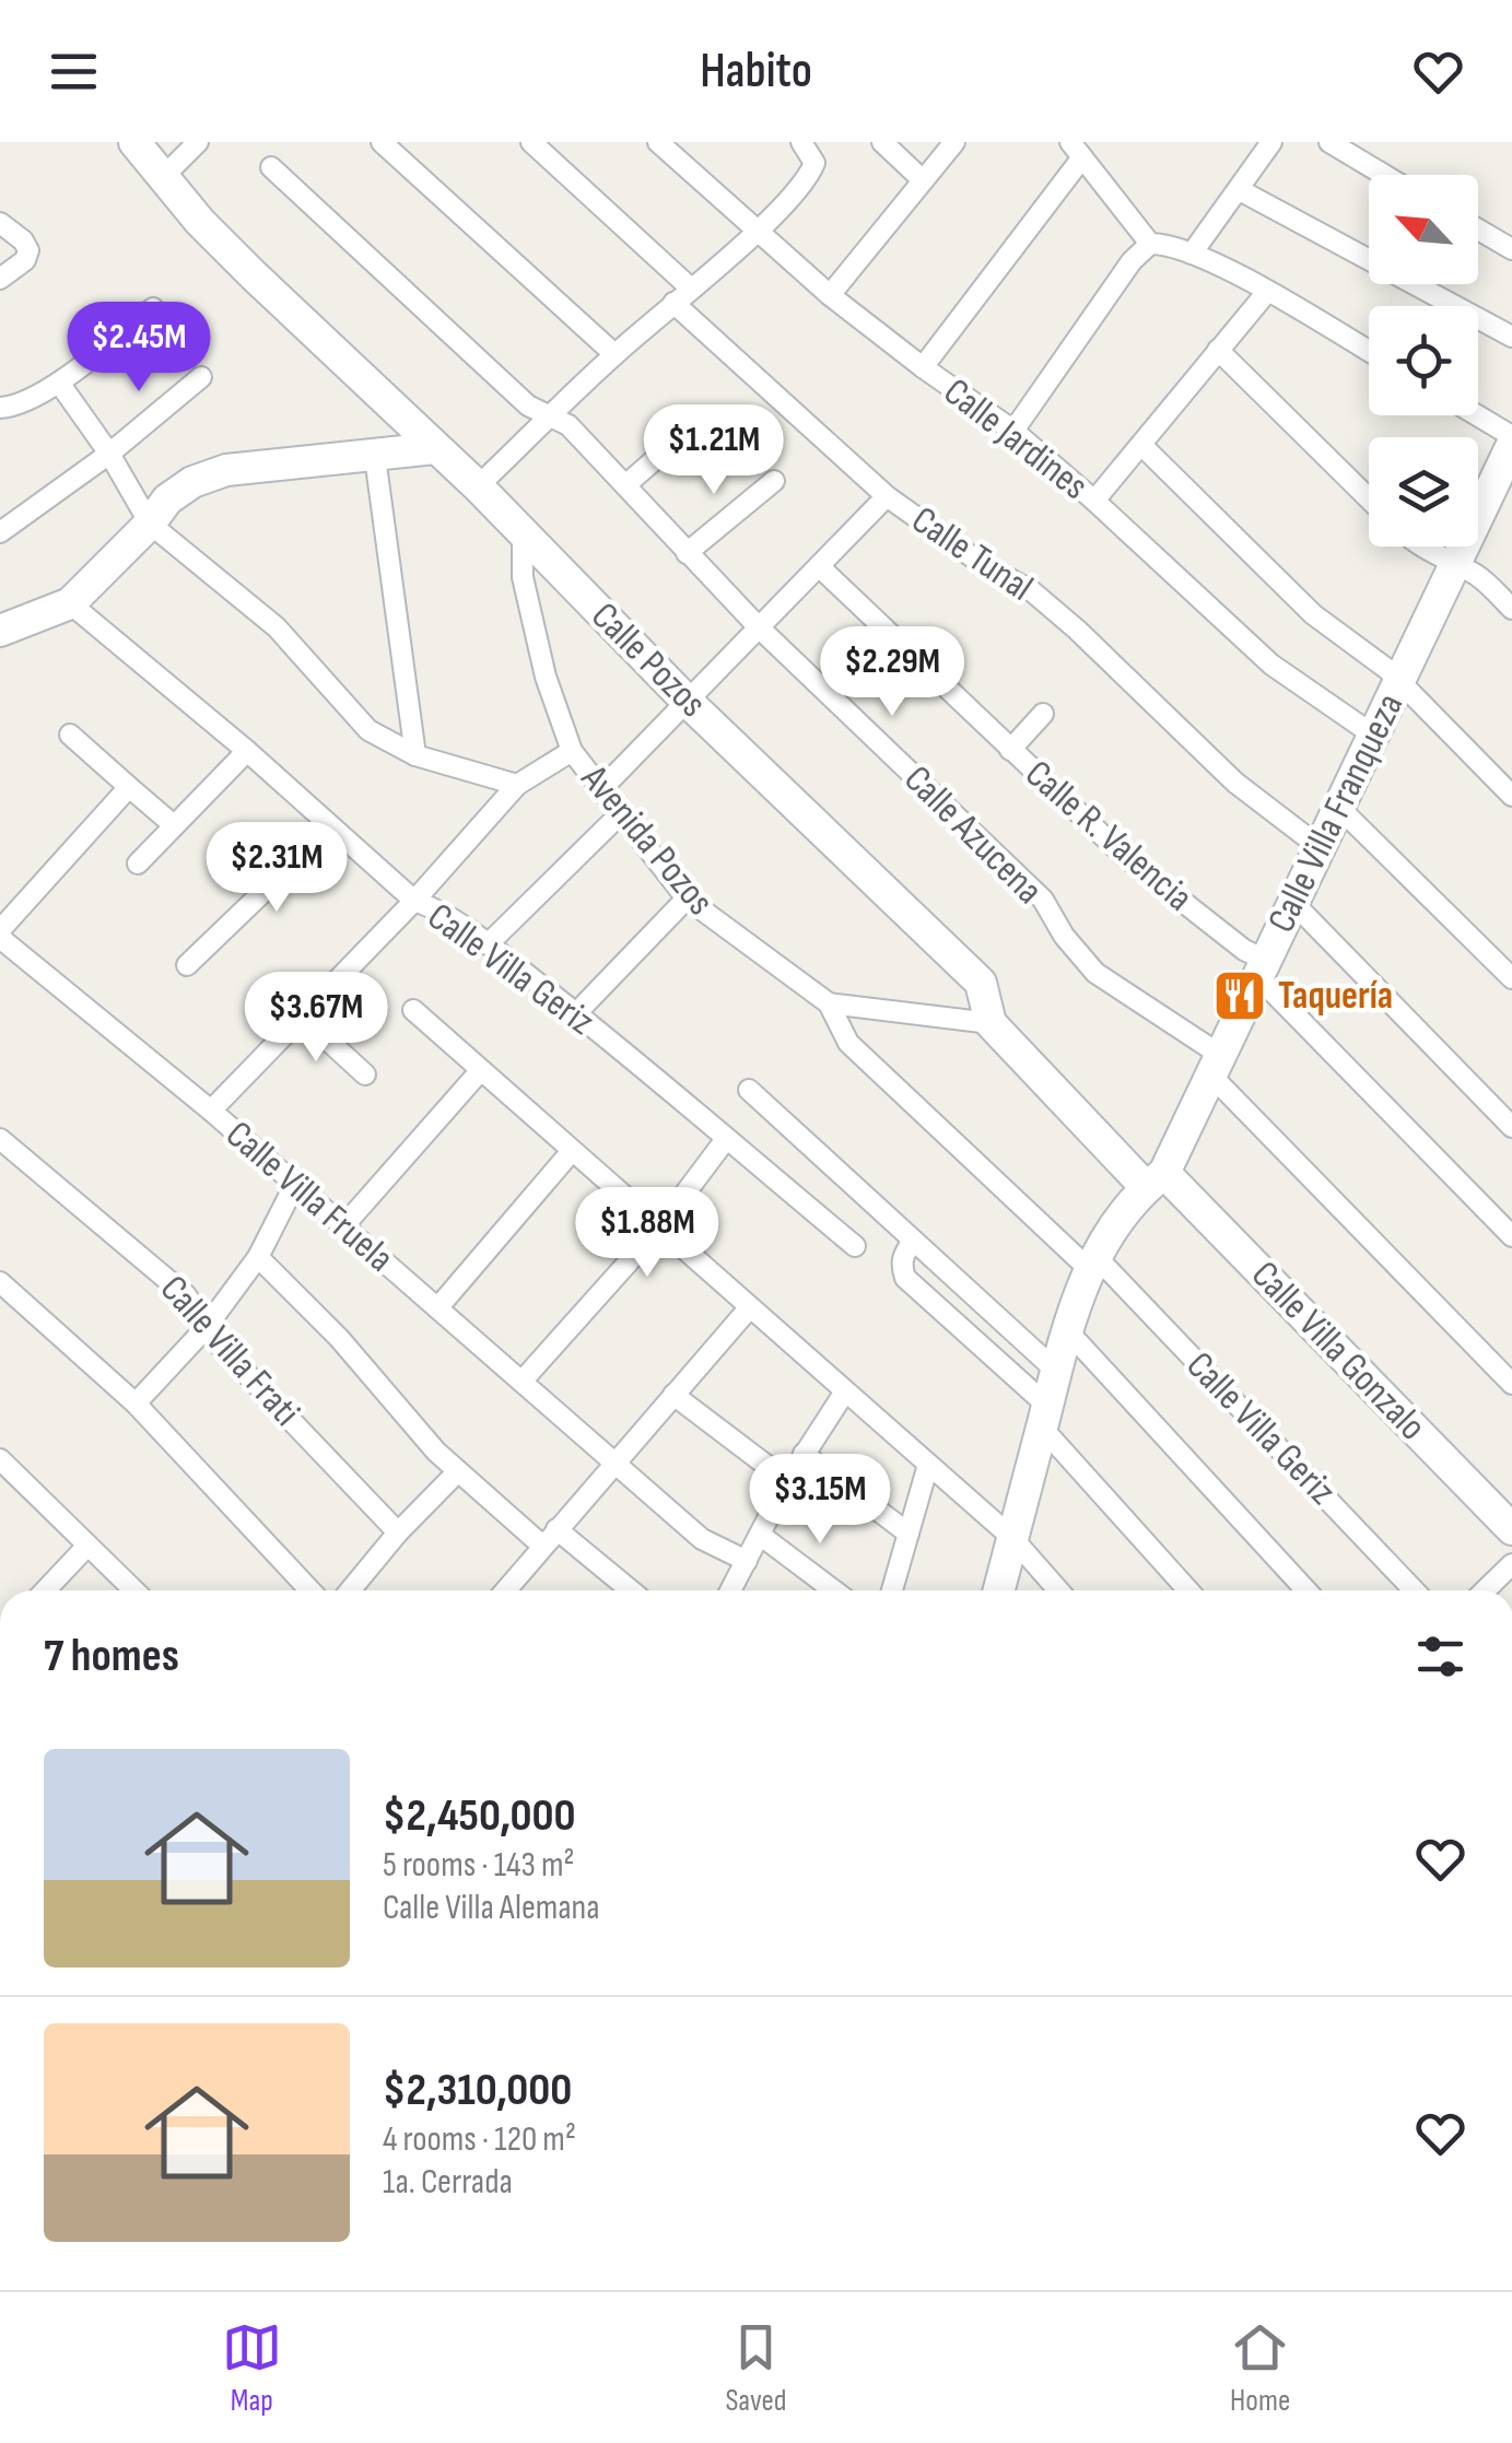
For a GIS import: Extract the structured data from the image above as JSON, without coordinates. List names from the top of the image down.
{
  "streets": {
    "street": [
      "Calle Jardines",
      "Calle Tunal",
      "Calle Pozos",
      "Calle Villa Franqueza",
      "Calle Azucena",
      "Calle R. Valencia",
      "Avenida Pozos",
      "Calle Villa Geriz",
      "Calle Villa Fruela",
      "Calle Villa Frati",
      "Calle Villa Gonzalo"
    ]
  },
  "crossings": [
    ["Calle Jardines", "Calle Villa Franqueza"],
    ["Calle Tunal", "Calle Villa Franqueza"],
    ["Calle Pozos", "Calle Villa Franqueza"],
    ["Calle Pozos", "Avenida Pozos"],
    ["Calle Pozos", "Calle Villa Gonzalo"],
    ["Calle Villa Franqueza", "Calle Azucena"],
    ["Calle Villa Franqueza", "Calle R. Valencia"],
    ["Calle Villa Franqueza", "Calle Villa Geriz"],
    ["Calle Villa Franqueza", "Calle Villa Gonzalo"]
  ],
  "places": {
    "restaurant": ["Taquería"]
  },
  "north": "top left",
  "page": {
    "header": "Habito",
    "price": [
      "$2.45M",
      "$1.21M",
      "$2.29M",
      "$2.31M",
      "$3.67M",
      "$1.88M",
      "$3.15M"
    ],
    "heading": "7 homes",
    "list": [
      {
        "name": "$2,450,000",
        "note": "5 rooms · 143 m² · Calle Villa Alemana"
      },
      {
        "name": "$2,310,000",
        "note": "4 rooms · 120 m² · 1a. Cerrada"
      }
    ],
    "tabs": ["Map", "Saved", "Home"]
  }
}
